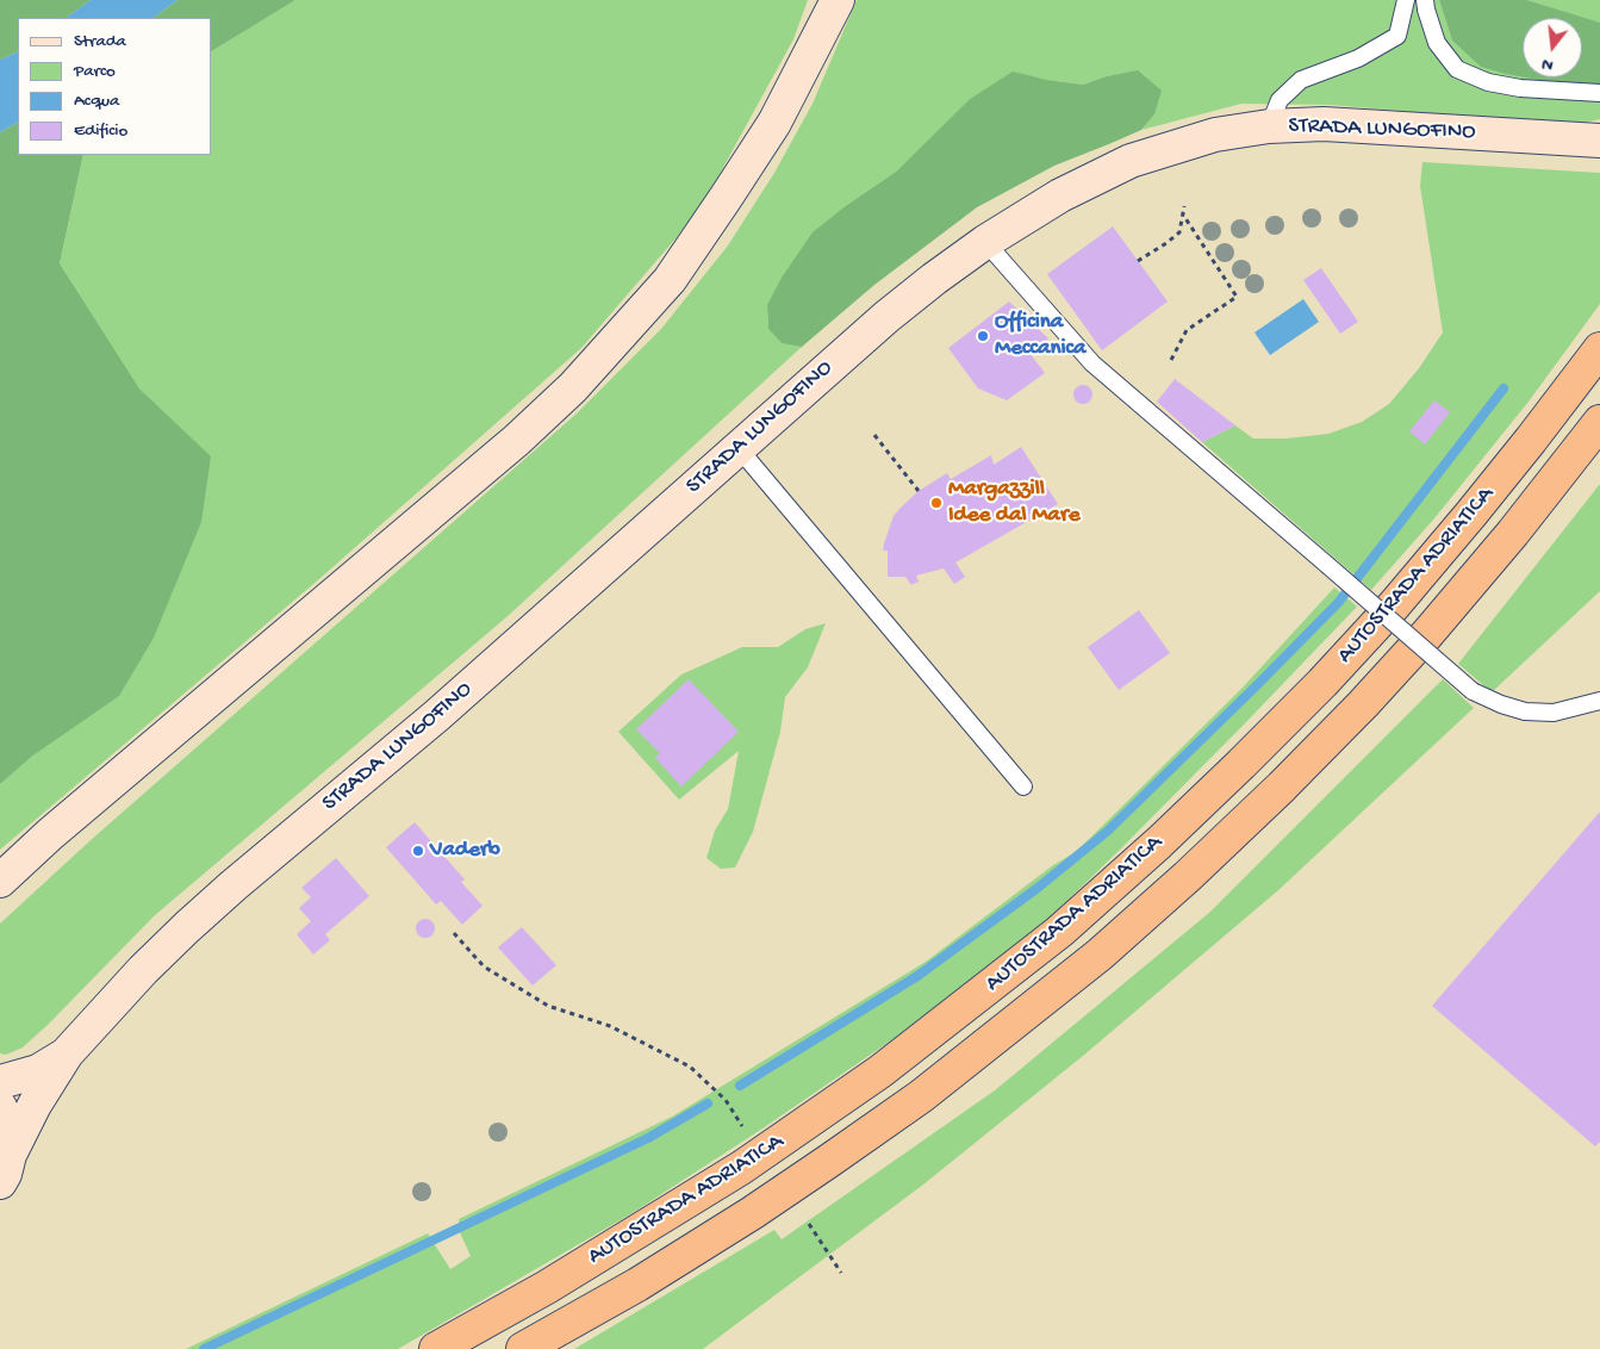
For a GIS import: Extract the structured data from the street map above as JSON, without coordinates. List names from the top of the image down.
{
  "streets": {
    "highway": ["AUTOSTRADA ADRIATICA"],
    "main road": ["STRADA LUNGOFINO"]
  },
  "places": ["Officina Meccanica", "Margazzill Idee dal Mare", "Vaderb"],
  "legend": [
    "Strada",
    "Parco",
    "Acqua",
    "Edificio"
  ],
  "north": "bottom"
}
